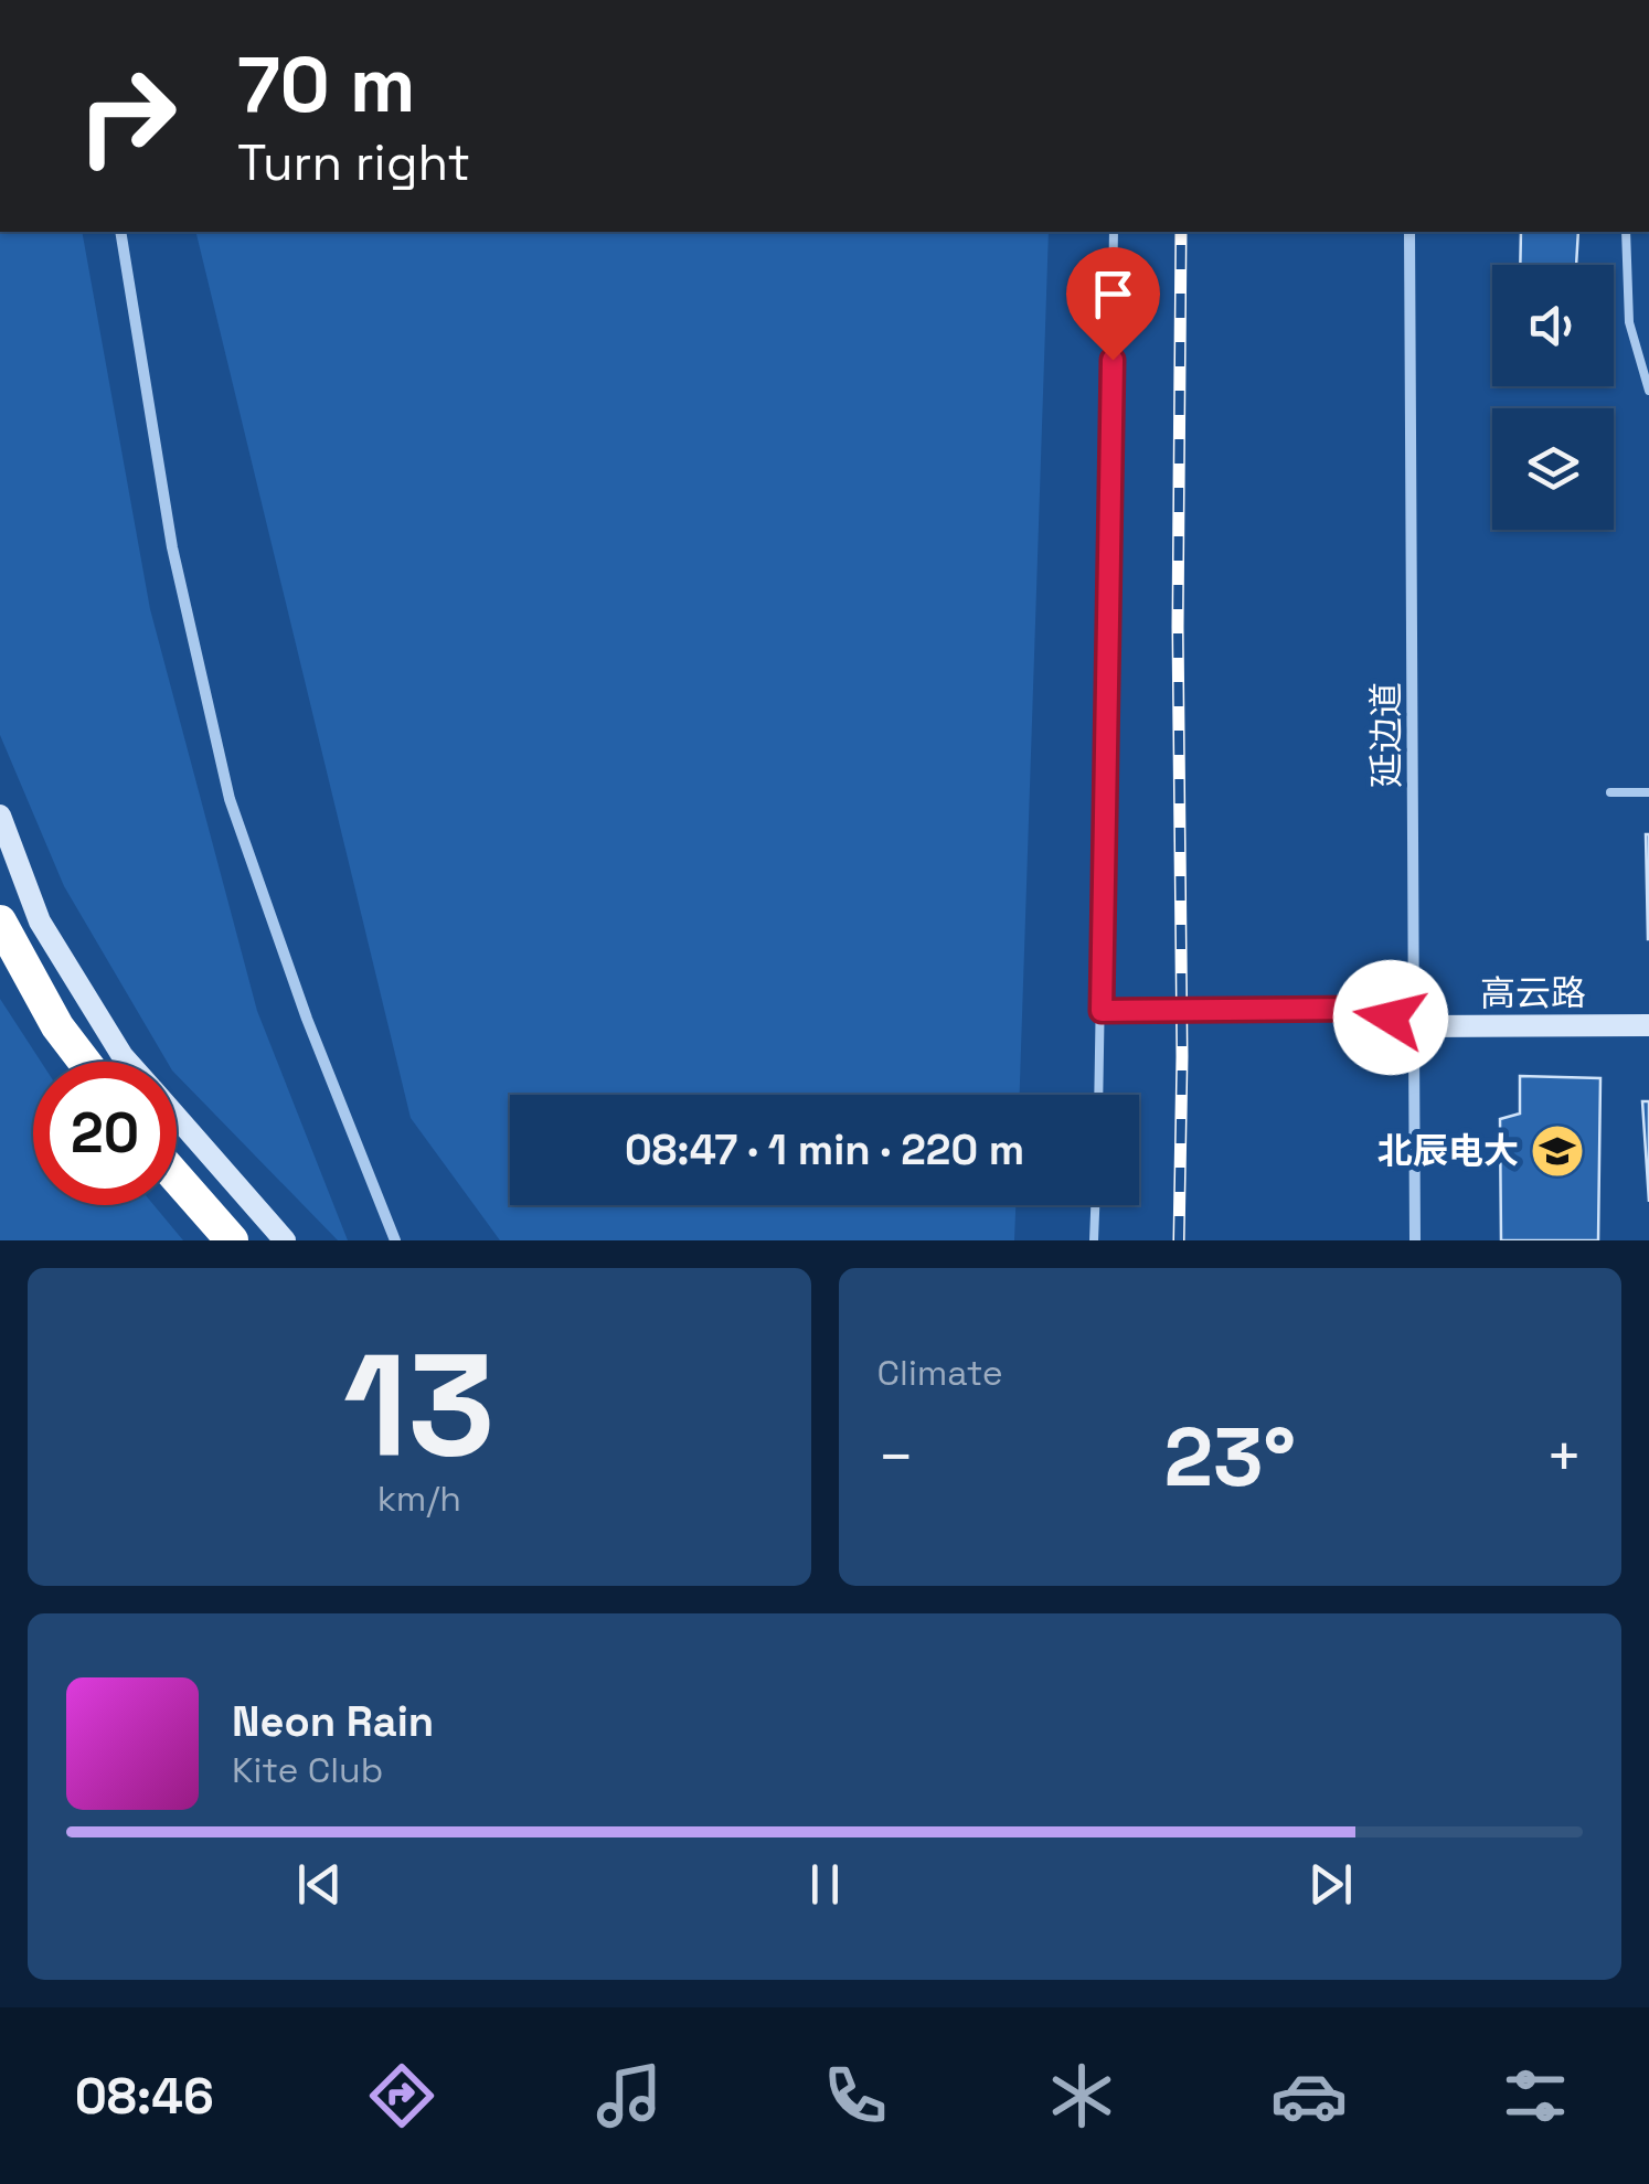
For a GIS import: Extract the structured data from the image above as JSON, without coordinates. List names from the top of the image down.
{
  "streets": {
    "street": ["延边道", "高云路"]
  },
  "crossings": [
    ["延边道", "高云路"]
  ],
  "places": {
    "school or university": ["北辰电大"]
  },
  "page": {
    "turn": ["70 m", "Turn right"],
    "limit": "20",
    "trip": "08:47 · 1 min · 220 m",
    "tile": [
      ["13", "km/h"],
      "Climate"
    ],
    "heat": ["−", "23°", "+"],
    "song": ["Neon Rain", "Kite Club"],
    "tabs": "08:46"
  }
}
